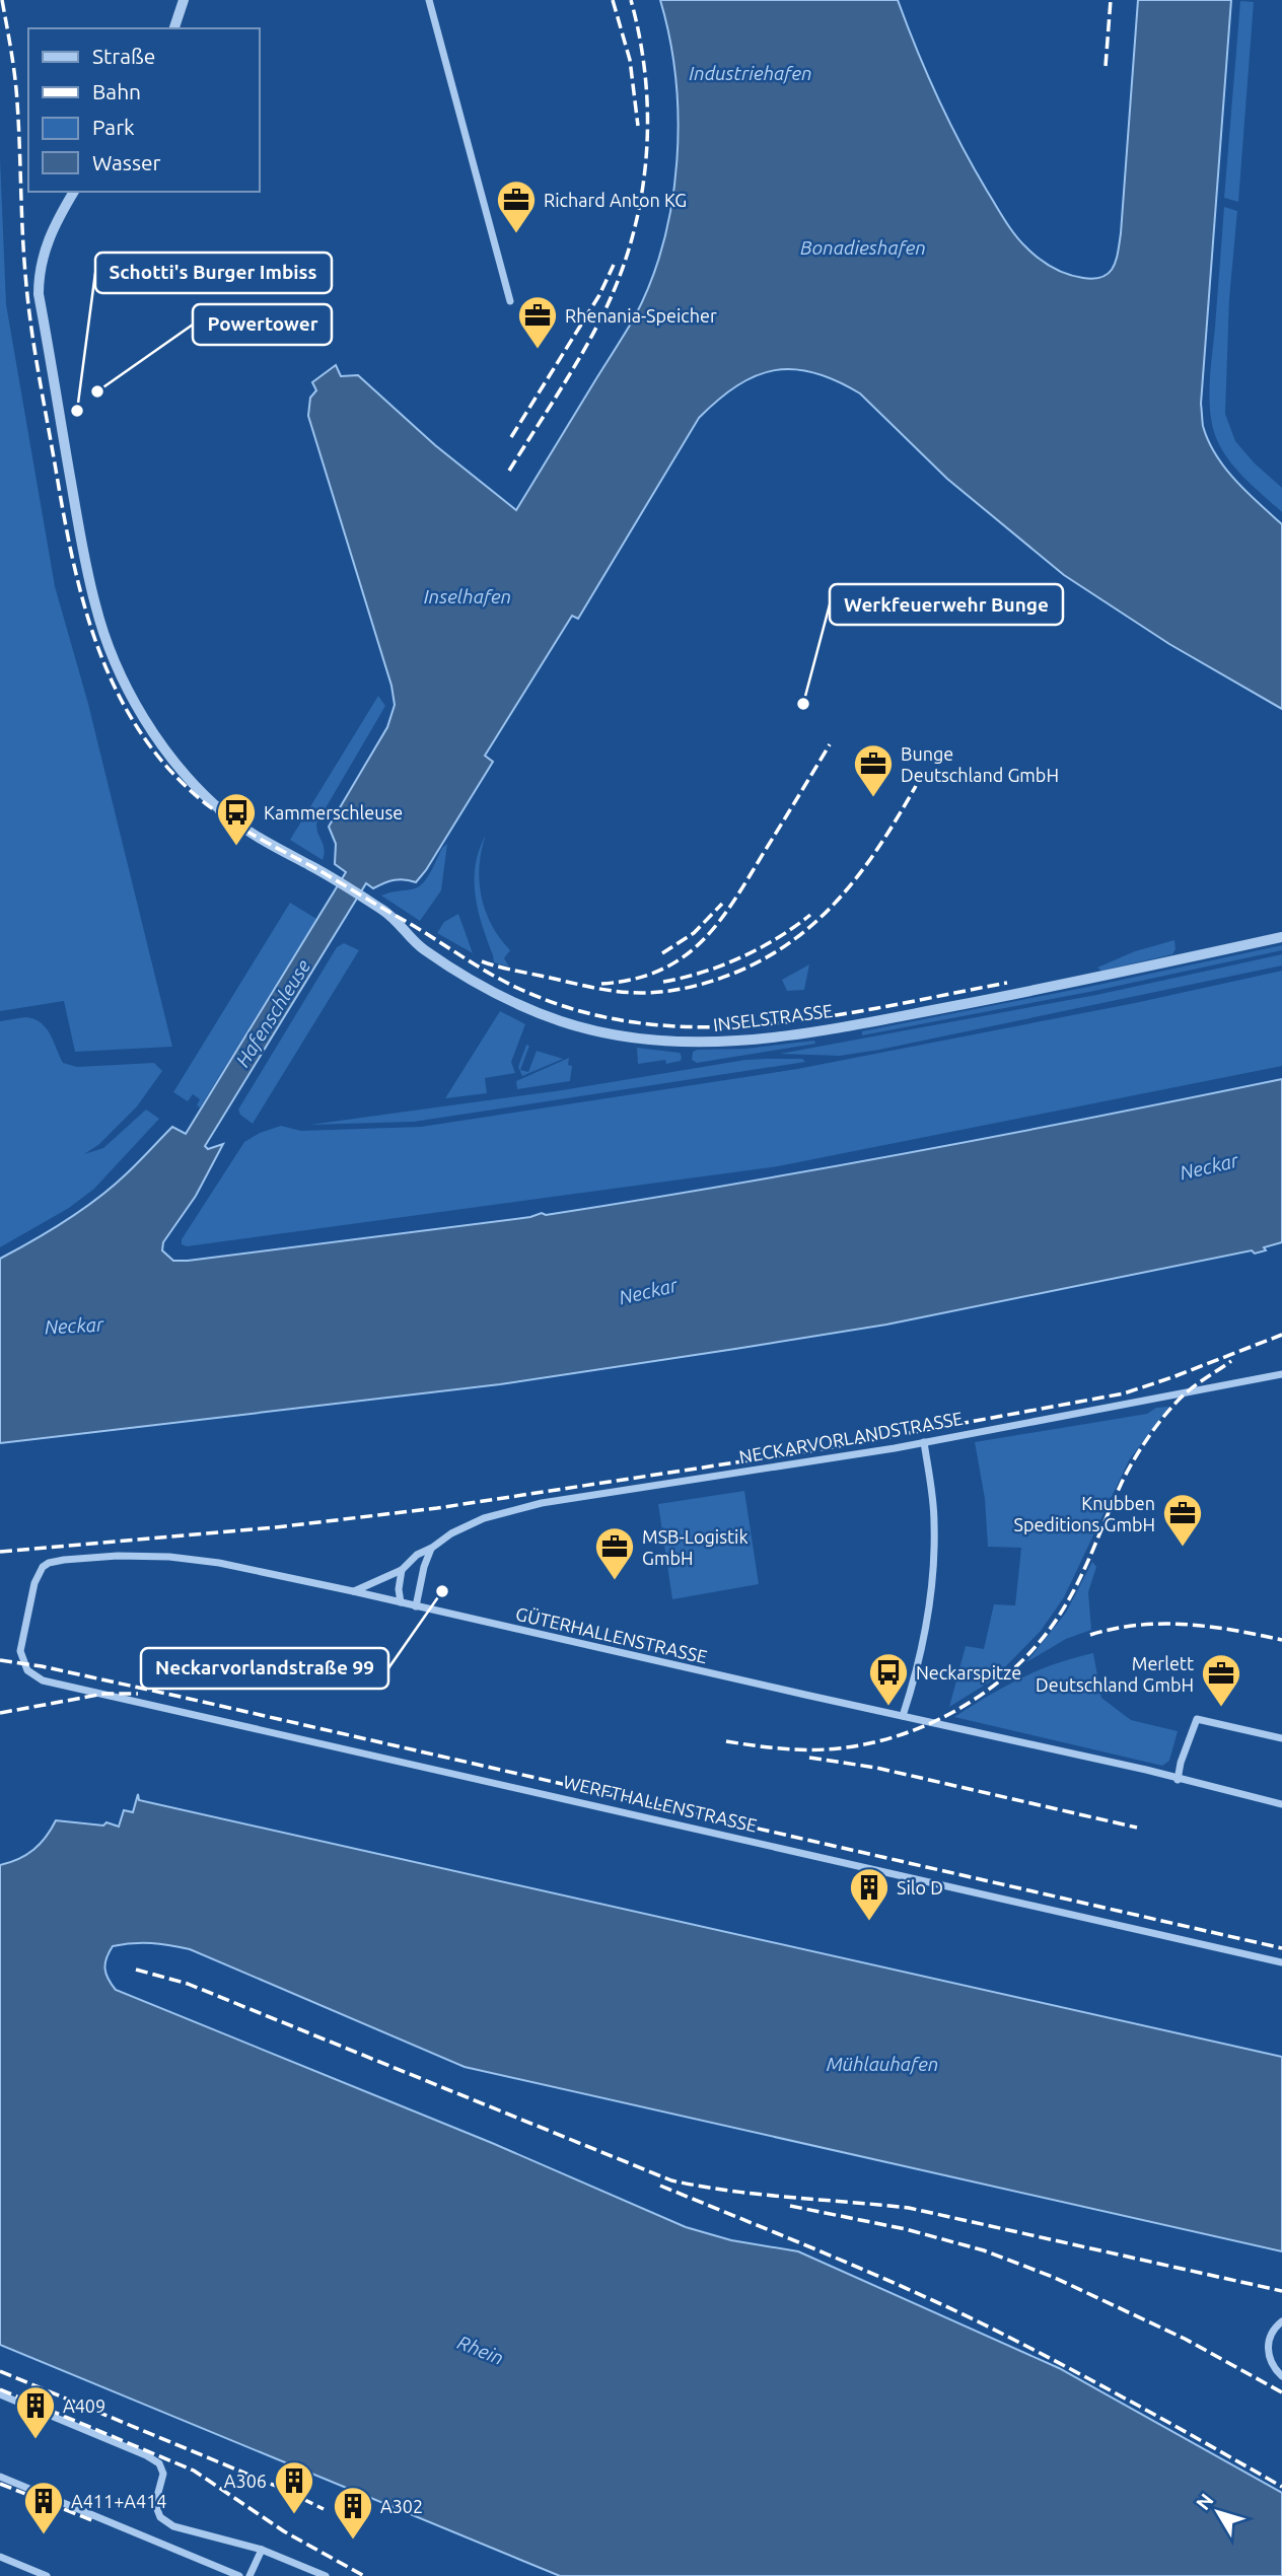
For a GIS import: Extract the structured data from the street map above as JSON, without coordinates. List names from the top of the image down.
{
  "streets": {
    "street": [
      "INSELSTRASSE",
      "NECKARVORLANDSTRASSE",
      "GÜTERHALLENSTRASSE",
      "WERFTHALLENSTRASSE"
    ]
  },
  "crossings": [
    ["NECKARVORLANDSTRASSE", "GÜTERHALLENSTRASSE"],
    ["GÜTERHALLENSTRASSE", "WERFTHALLENSTRASSE"]
  ],
  "water": [
    "Industriehafen",
    "Bonadieshafen",
    "Inselhafen",
    "Hafenschleuse",
    "Neckar",
    "Mühlauhafen",
    "Rhein"
  ],
  "places": {
    "office": [
      "Richard Anton KG",
      "Rhenania-Speicher",
      "Bunge Deutschland GmbH",
      "Knubben Speditions GmbH",
      "MSB-Logistik GmbH",
      "Merlett Deutschland GmbH"
    ],
    "other": [
      "Powertower",
      "Schotti's Burger Imbiss",
      "Werkfeuerwehr Bunge",
      "Neckarvorlandstraße 99"
    ],
    "bus stop": ["Kammerschleuse", "Neckarspitze"],
    "building": [
      "Silo D",
      "A409",
      "A306",
      "A411+A414",
      "A302"
    ]
  },
  "legend": [
    "Straße",
    "Bahn",
    "Park",
    "Wasser"
  ],
  "north": "top left"
}
